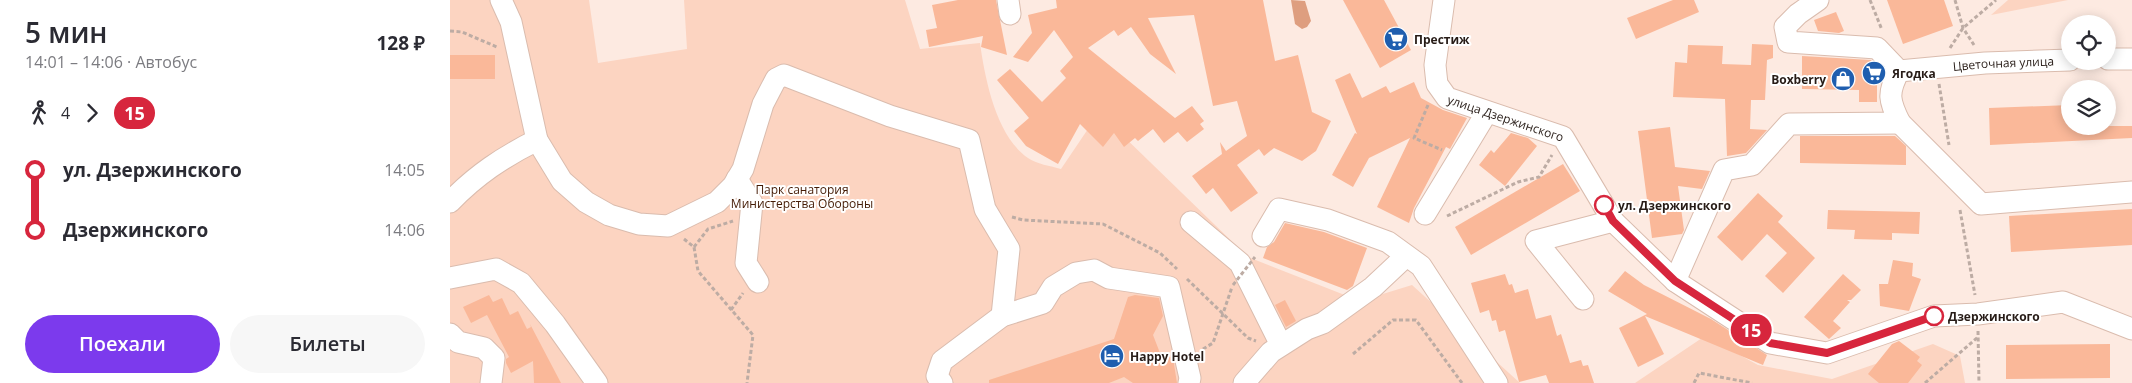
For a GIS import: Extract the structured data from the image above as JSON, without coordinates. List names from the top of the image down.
{
  "streets": {
    "street": ["Цветочная улица", "улица Дзержинского"]
  },
  "parks": ["Парк санатория Министерства Обороны"],
  "places": {
    "supermarket": ["Престиж", "Ягодка"],
    "shop": ["Boxberry"],
    "other": ["ул. Дзержинского", "Дзержинского"],
    "hotel": ["Happy Hotel"]
  },
  "lines": ["bus line 15"],
  "page": {
    "heading": ["5 мин", "14:01 – 14:06 · Автобус", "128 ₽"],
    "on_map": "15",
    "legs": ["4", "15"],
    "list": [
      {
        "name": "ул. Дзержинского",
        "value": "14:05"
      },
      {
        "name": "Дзержинского",
        "value": "14:06"
      }
    ],
    "buttons": ["Поехали", "Билеты"]
  }
}
